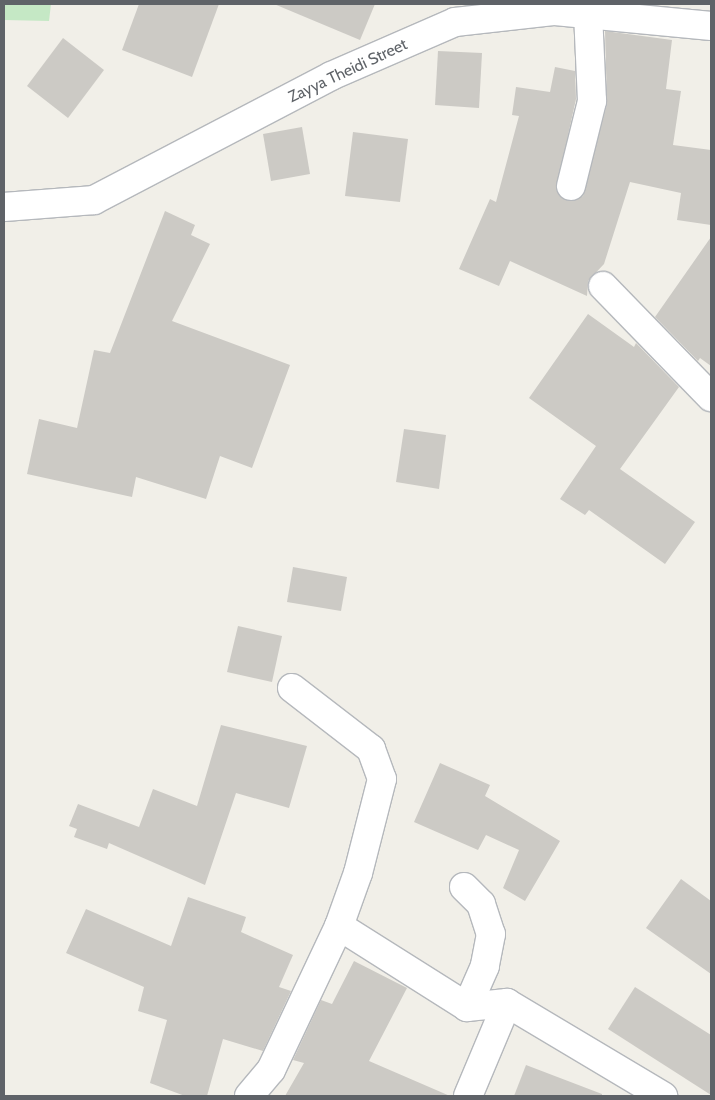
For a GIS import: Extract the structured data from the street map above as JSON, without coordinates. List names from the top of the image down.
{
  "streets": {
    "street": ["Zayya Theidi Street"]
  }
}
